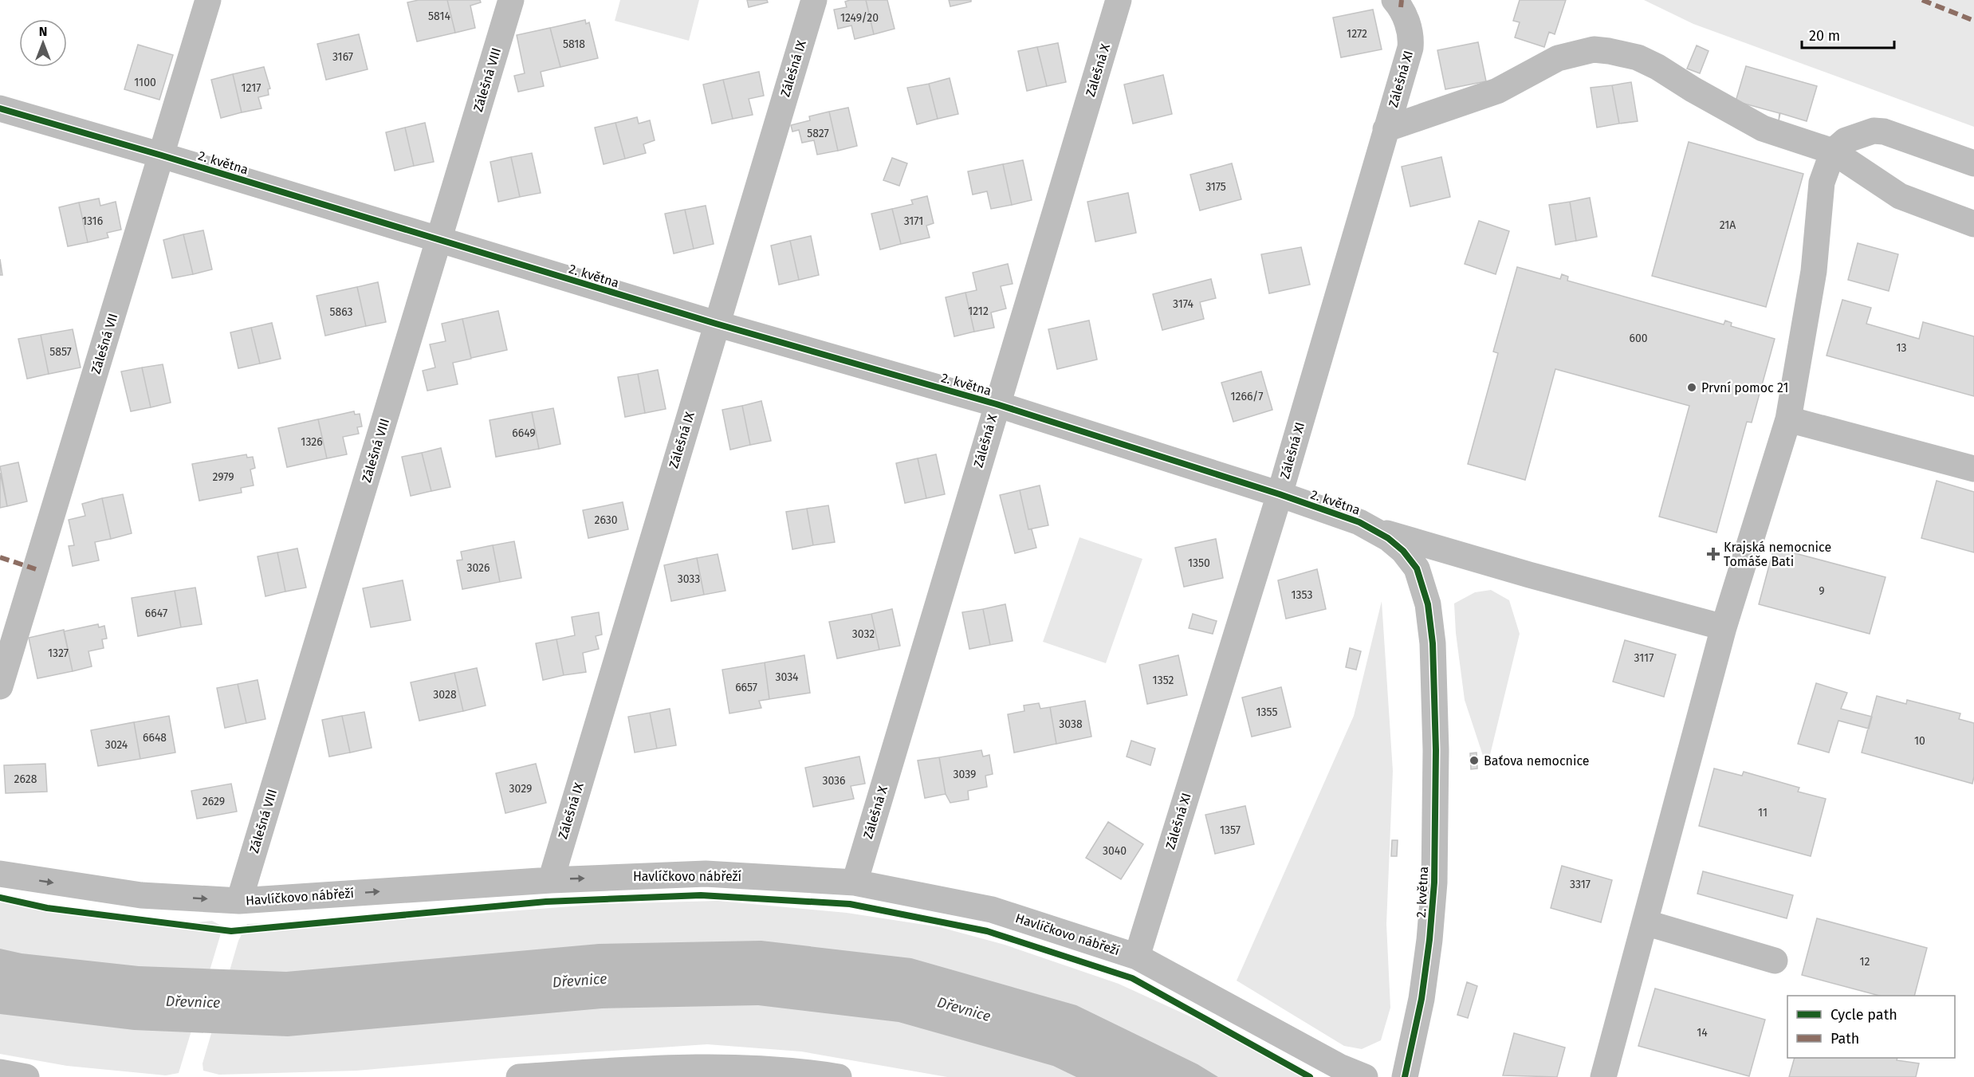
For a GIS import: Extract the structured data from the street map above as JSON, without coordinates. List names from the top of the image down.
{
  "streets": {
    "street": [
      "Zálešná IX",
      "Zálešná X",
      "Zálešná XI",
      "Zálešná VIII",
      "2. května",
      "Zálešná VII",
      "Havlíčkovo nábřeží"
    ]
  },
  "crossings": [
    ["Zálešná IX", "2. května"],
    ["Zálešná IX", "Havlíčkovo nábřeží"],
    ["Zálešná X", "2. května"],
    ["Zálešná X", "Havlíčkovo nábřeží"],
    ["Zálešná XI", "2. května"],
    ["Zálešná XI", "Havlíčkovo nábřeží"],
    ["Zálešná VIII", "2. května"],
    ["Zálešná VIII", "Havlíčkovo nábřeží"],
    ["2. května", "Zálešná VII"]
  ],
  "water": ["Dřevnice"],
  "places": {
    "other": ["První pomoc 21", "Baťova nemocnice"],
    "health": ["Krajská nemocnice Tomáše Bati"]
  },
  "house_numbers": [
    "5814",
    "1249/20",
    "1272",
    "5818",
    "3167",
    "1100",
    "1217",
    "5827",
    "3175",
    "1316",
    "3171",
    "21A",
    "3174",
    "1212",
    "5863",
    "600",
    "13",
    "5857",
    "1266/7",
    "6649",
    "1326",
    "2979",
    "2630",
    "1350",
    "3026",
    "3033",
    "9",
    "1353",
    "6647",
    "3032",
    "1327",
    "3117",
    "3034",
    "1352",
    "6657",
    "3028",
    "1355",
    "3038",
    "6648",
    "10",
    "3024",
    "3039",
    "2628",
    "3036",
    "3029",
    "2629",
    "11",
    "1357",
    "3040",
    "3317",
    "12",
    "14"
  ],
  "legend": ["Cycle path", "Path"],
  "scale_bar": "20 m",
  "north": "top"
}
